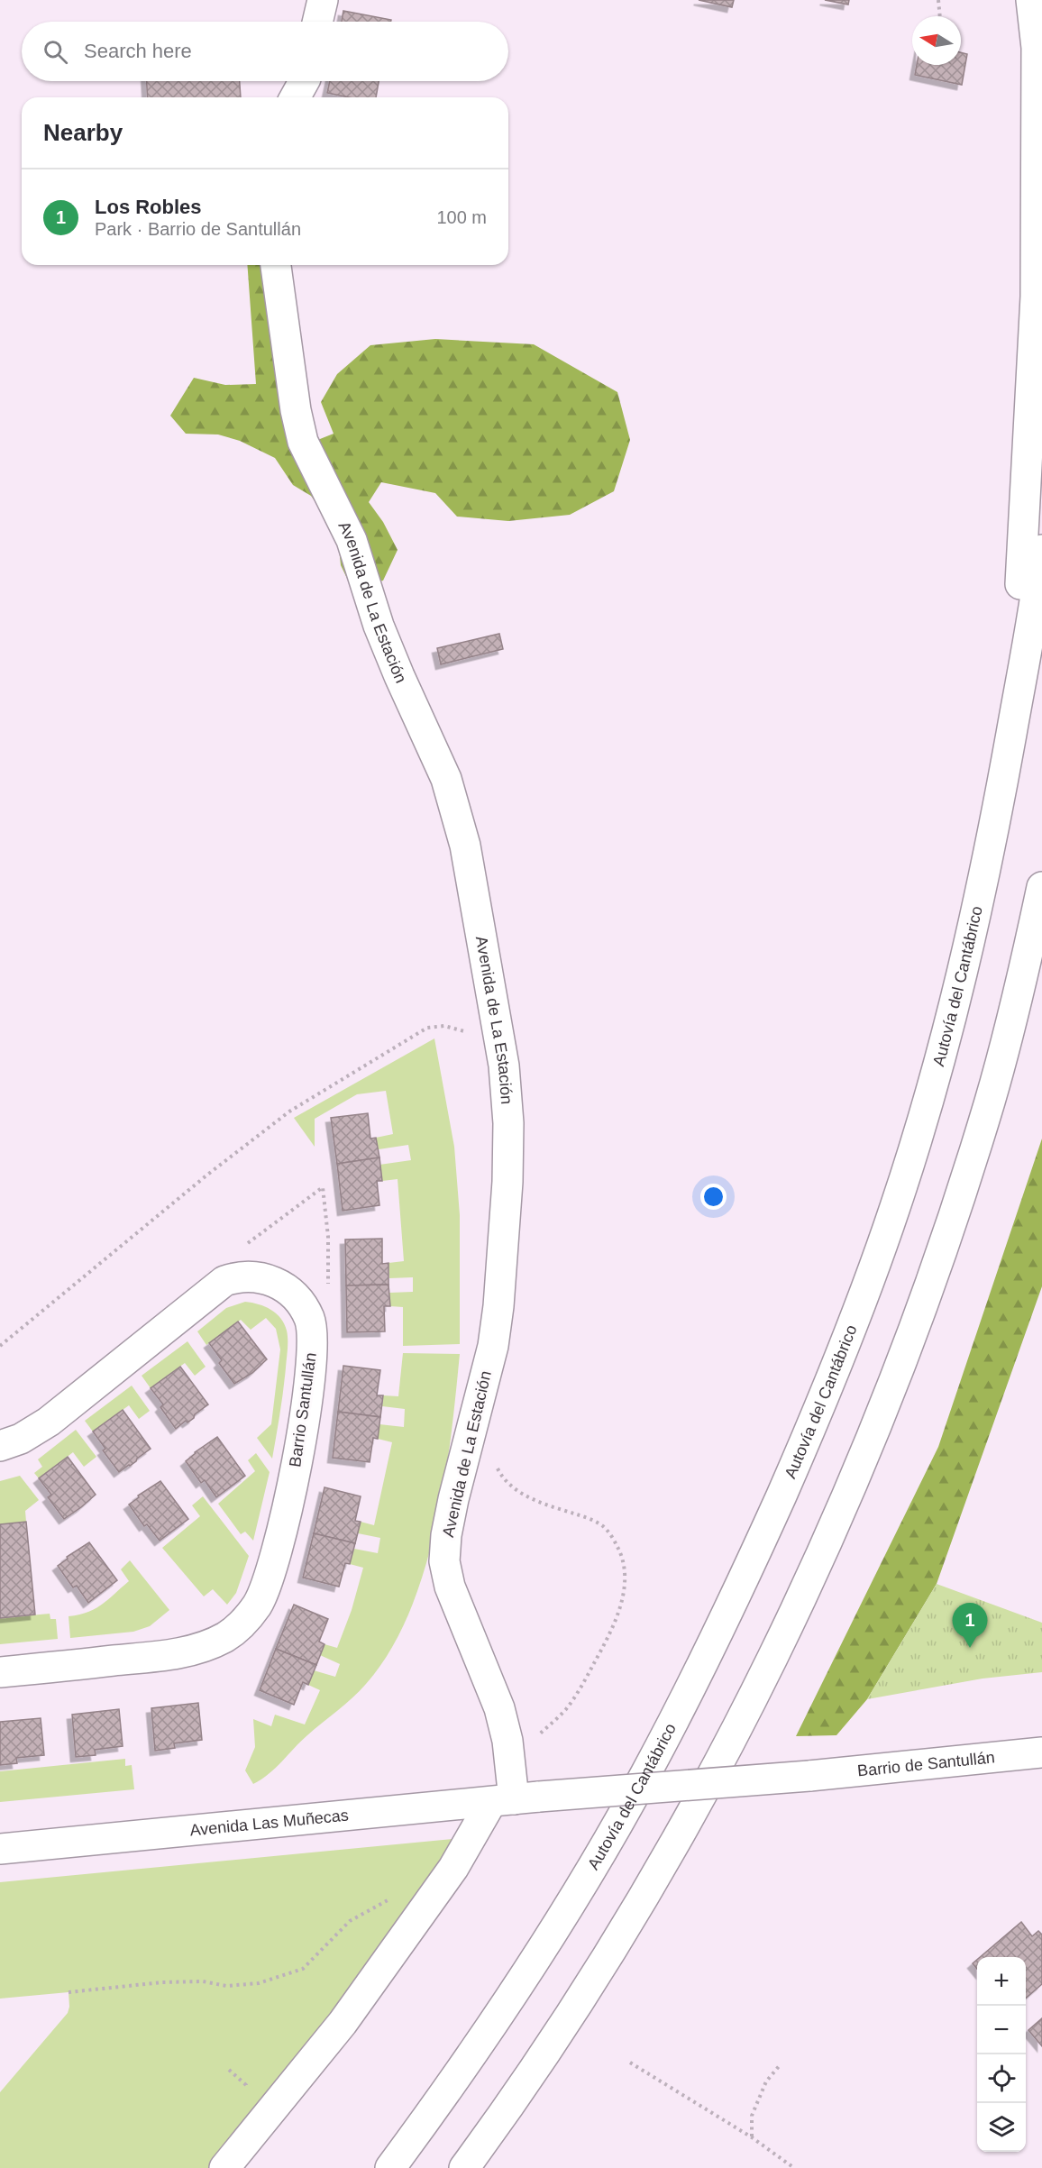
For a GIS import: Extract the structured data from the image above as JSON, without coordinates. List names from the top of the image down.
{
  "streets": {
    "main road": [
      "Avenida de La Estación",
      "Autovía del Cantábrico",
      "Barrio Santullán",
      "Barrio de Santullán",
      "Avenida Las Muñecas"
    ]
  },
  "crossings": [
    ["Avenida de La Estación", "Barrio de Santullán"],
    ["Avenida de La Estación", "Avenida Las Muñecas"],
    ["Barrio de Santullán", "Avenida Las Muñecas"]
  ],
  "north": "left",
  "page": {
    "search": "Search here",
    "heading": "Nearby",
    "list": [
      {
        "mark": "1",
        "name": "Los Robles",
        "note": "Park · Barrio de Santullán",
        "value": "100 m"
      }
    ],
    "pins": "1",
    "map_buttons": ["+", "−"]
  }
}
